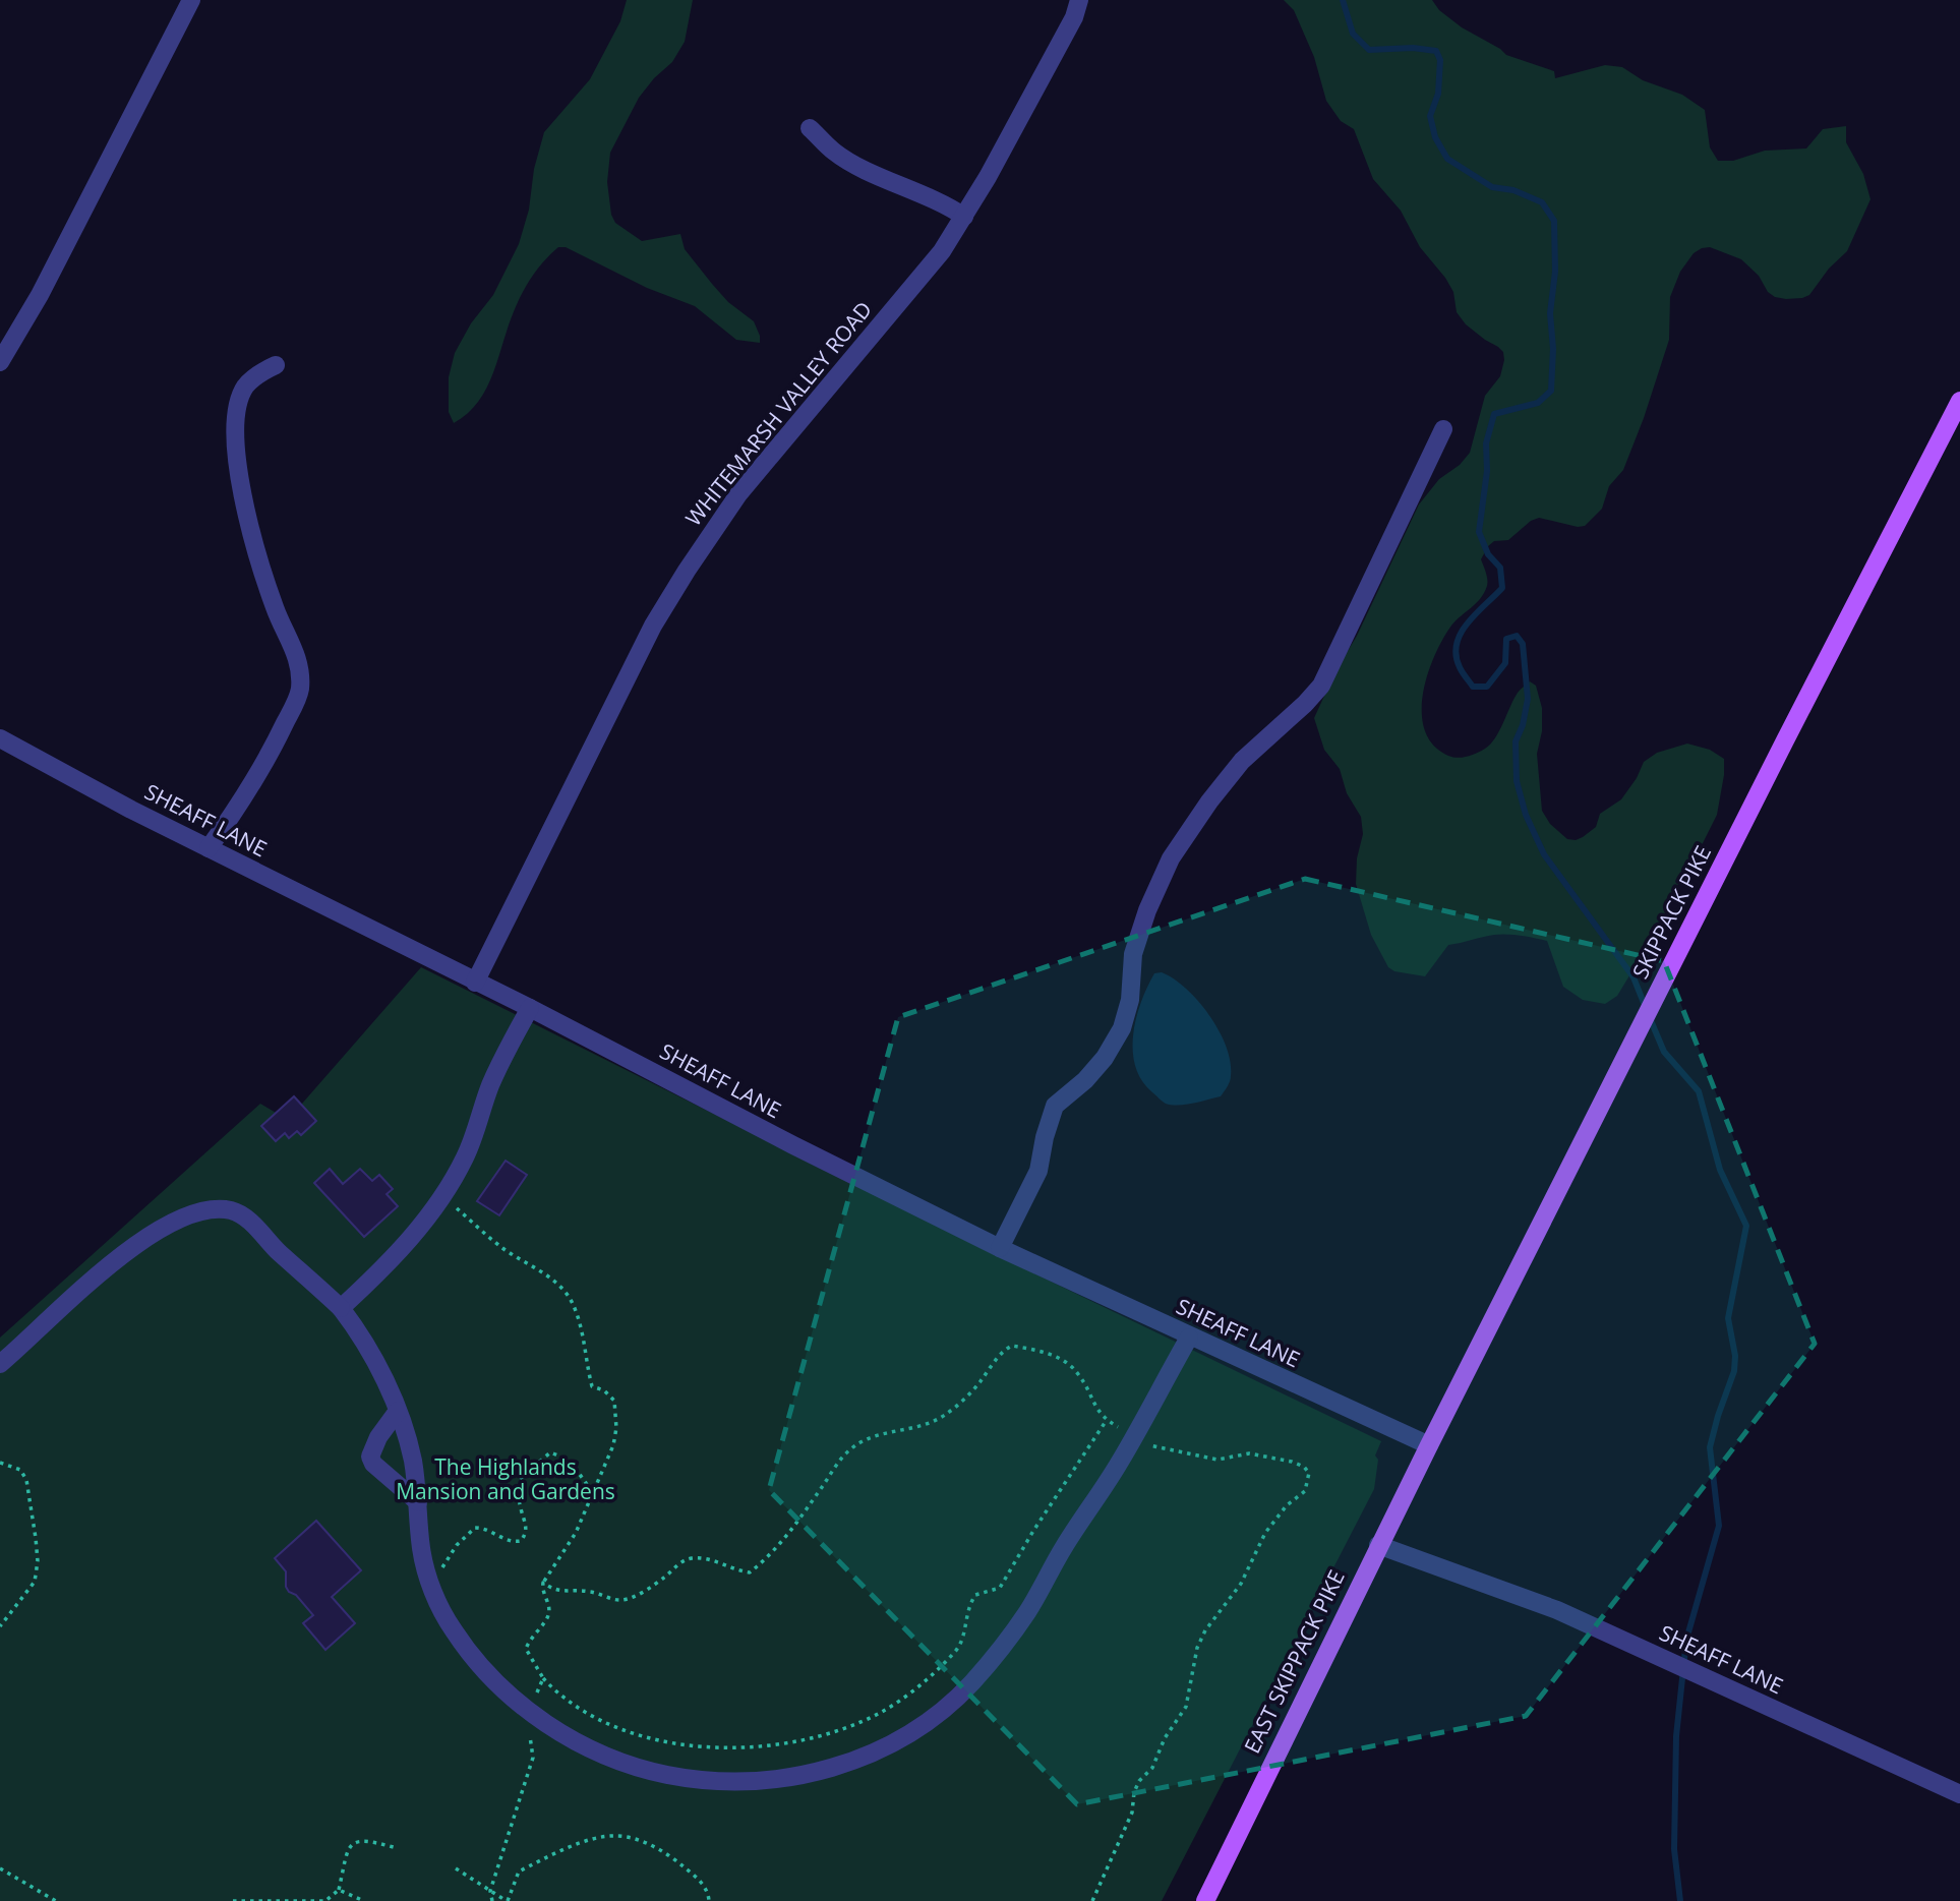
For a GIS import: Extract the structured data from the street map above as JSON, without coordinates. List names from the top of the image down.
{
  "streets": {
    "main road": ["SKIPPACK PIKE", "EAST SKIPPACK PIKE"],
    "street": ["WHITEMARSH VALLEY ROAD", "SHEAFF LANE"]
  },
  "crossings": [
    ["WHITEMARSH VALLEY ROAD", "SHEAFF LANE"],
    ["SHEAFF LANE", "SKIPPACK PIKE"],
    ["SHEAFF LANE", "EAST SKIPPACK PIKE"],
    ["SKIPPACK PIKE", "EAST SKIPPACK PIKE"]
  ],
  "parks": ["The Highlands Mansion and Gardens"]
}
